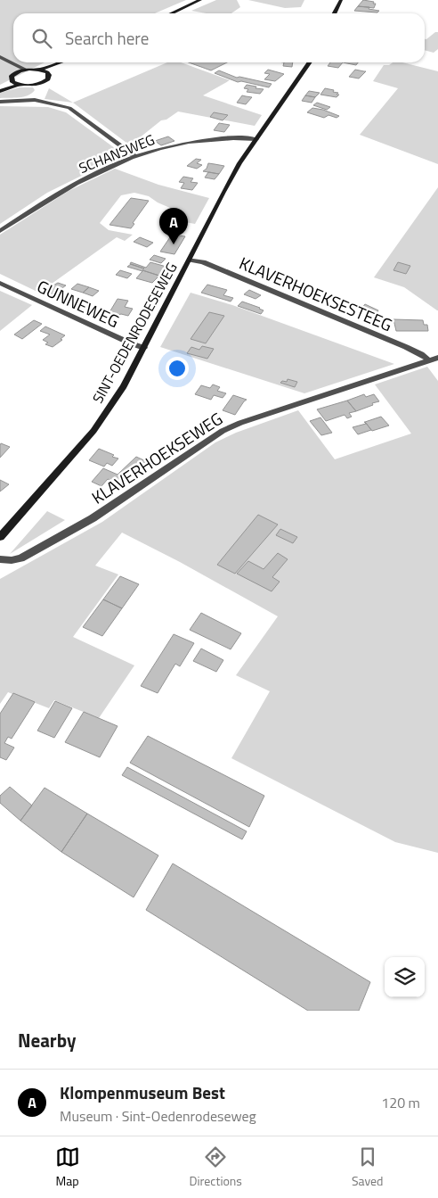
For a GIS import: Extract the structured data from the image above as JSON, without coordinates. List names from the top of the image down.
{
  "streets": {
    "street": [
      "SCHANSWEG",
      "KLAVERHOEKSESTEEG",
      "GUNNEWEG",
      "SINT-OEDENRODESEWEG",
      "KLAVERHOEKSEWEG"
    ]
  },
  "crossings": [
    ["SCHANSWEG", "SINT-OEDENRODESEWEG"],
    ["KLAVERHOEKSESTEEG", "SINT-OEDENRODESEWEG"],
    ["KLAVERHOEKSESTEEG", "KLAVERHOEKSEWEG"],
    ["GUNNEWEG", "SINT-OEDENRODESEWEG"]
  ],
  "page": {
    "search": "Search here",
    "pins": "A",
    "heading": "Nearby",
    "list": [
      {
        "mark": "A",
        "name": "Klompenmuseum Best",
        "note": "Museum · Sint-Oedenrodeseweg",
        "value": "120 m"
      }
    ],
    "nav": ["Map", "Directions", "Saved"]
  }
}
